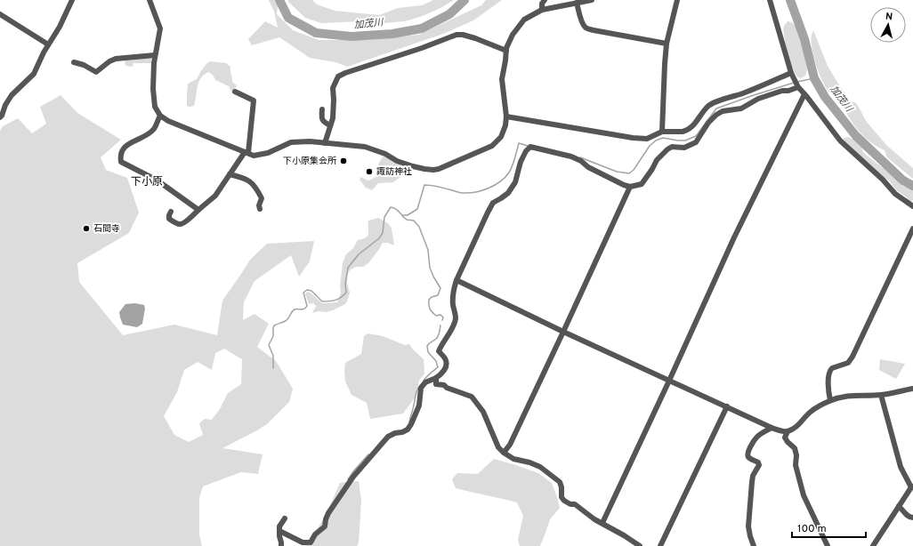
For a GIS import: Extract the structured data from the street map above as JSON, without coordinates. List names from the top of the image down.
{
  "districts": ["下小原"],
  "water": ["加茂川"],
  "places": ["下小原集会所", "諏訪神社", "石間寺"],
  "scale_bar": "100 m",
  "north": "top"
}
